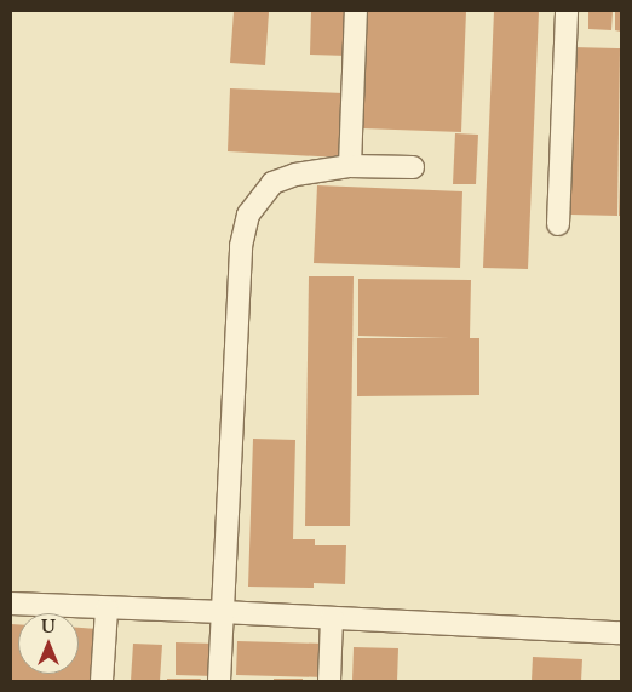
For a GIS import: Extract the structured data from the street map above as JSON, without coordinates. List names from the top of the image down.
{
  "north": "top"
}
